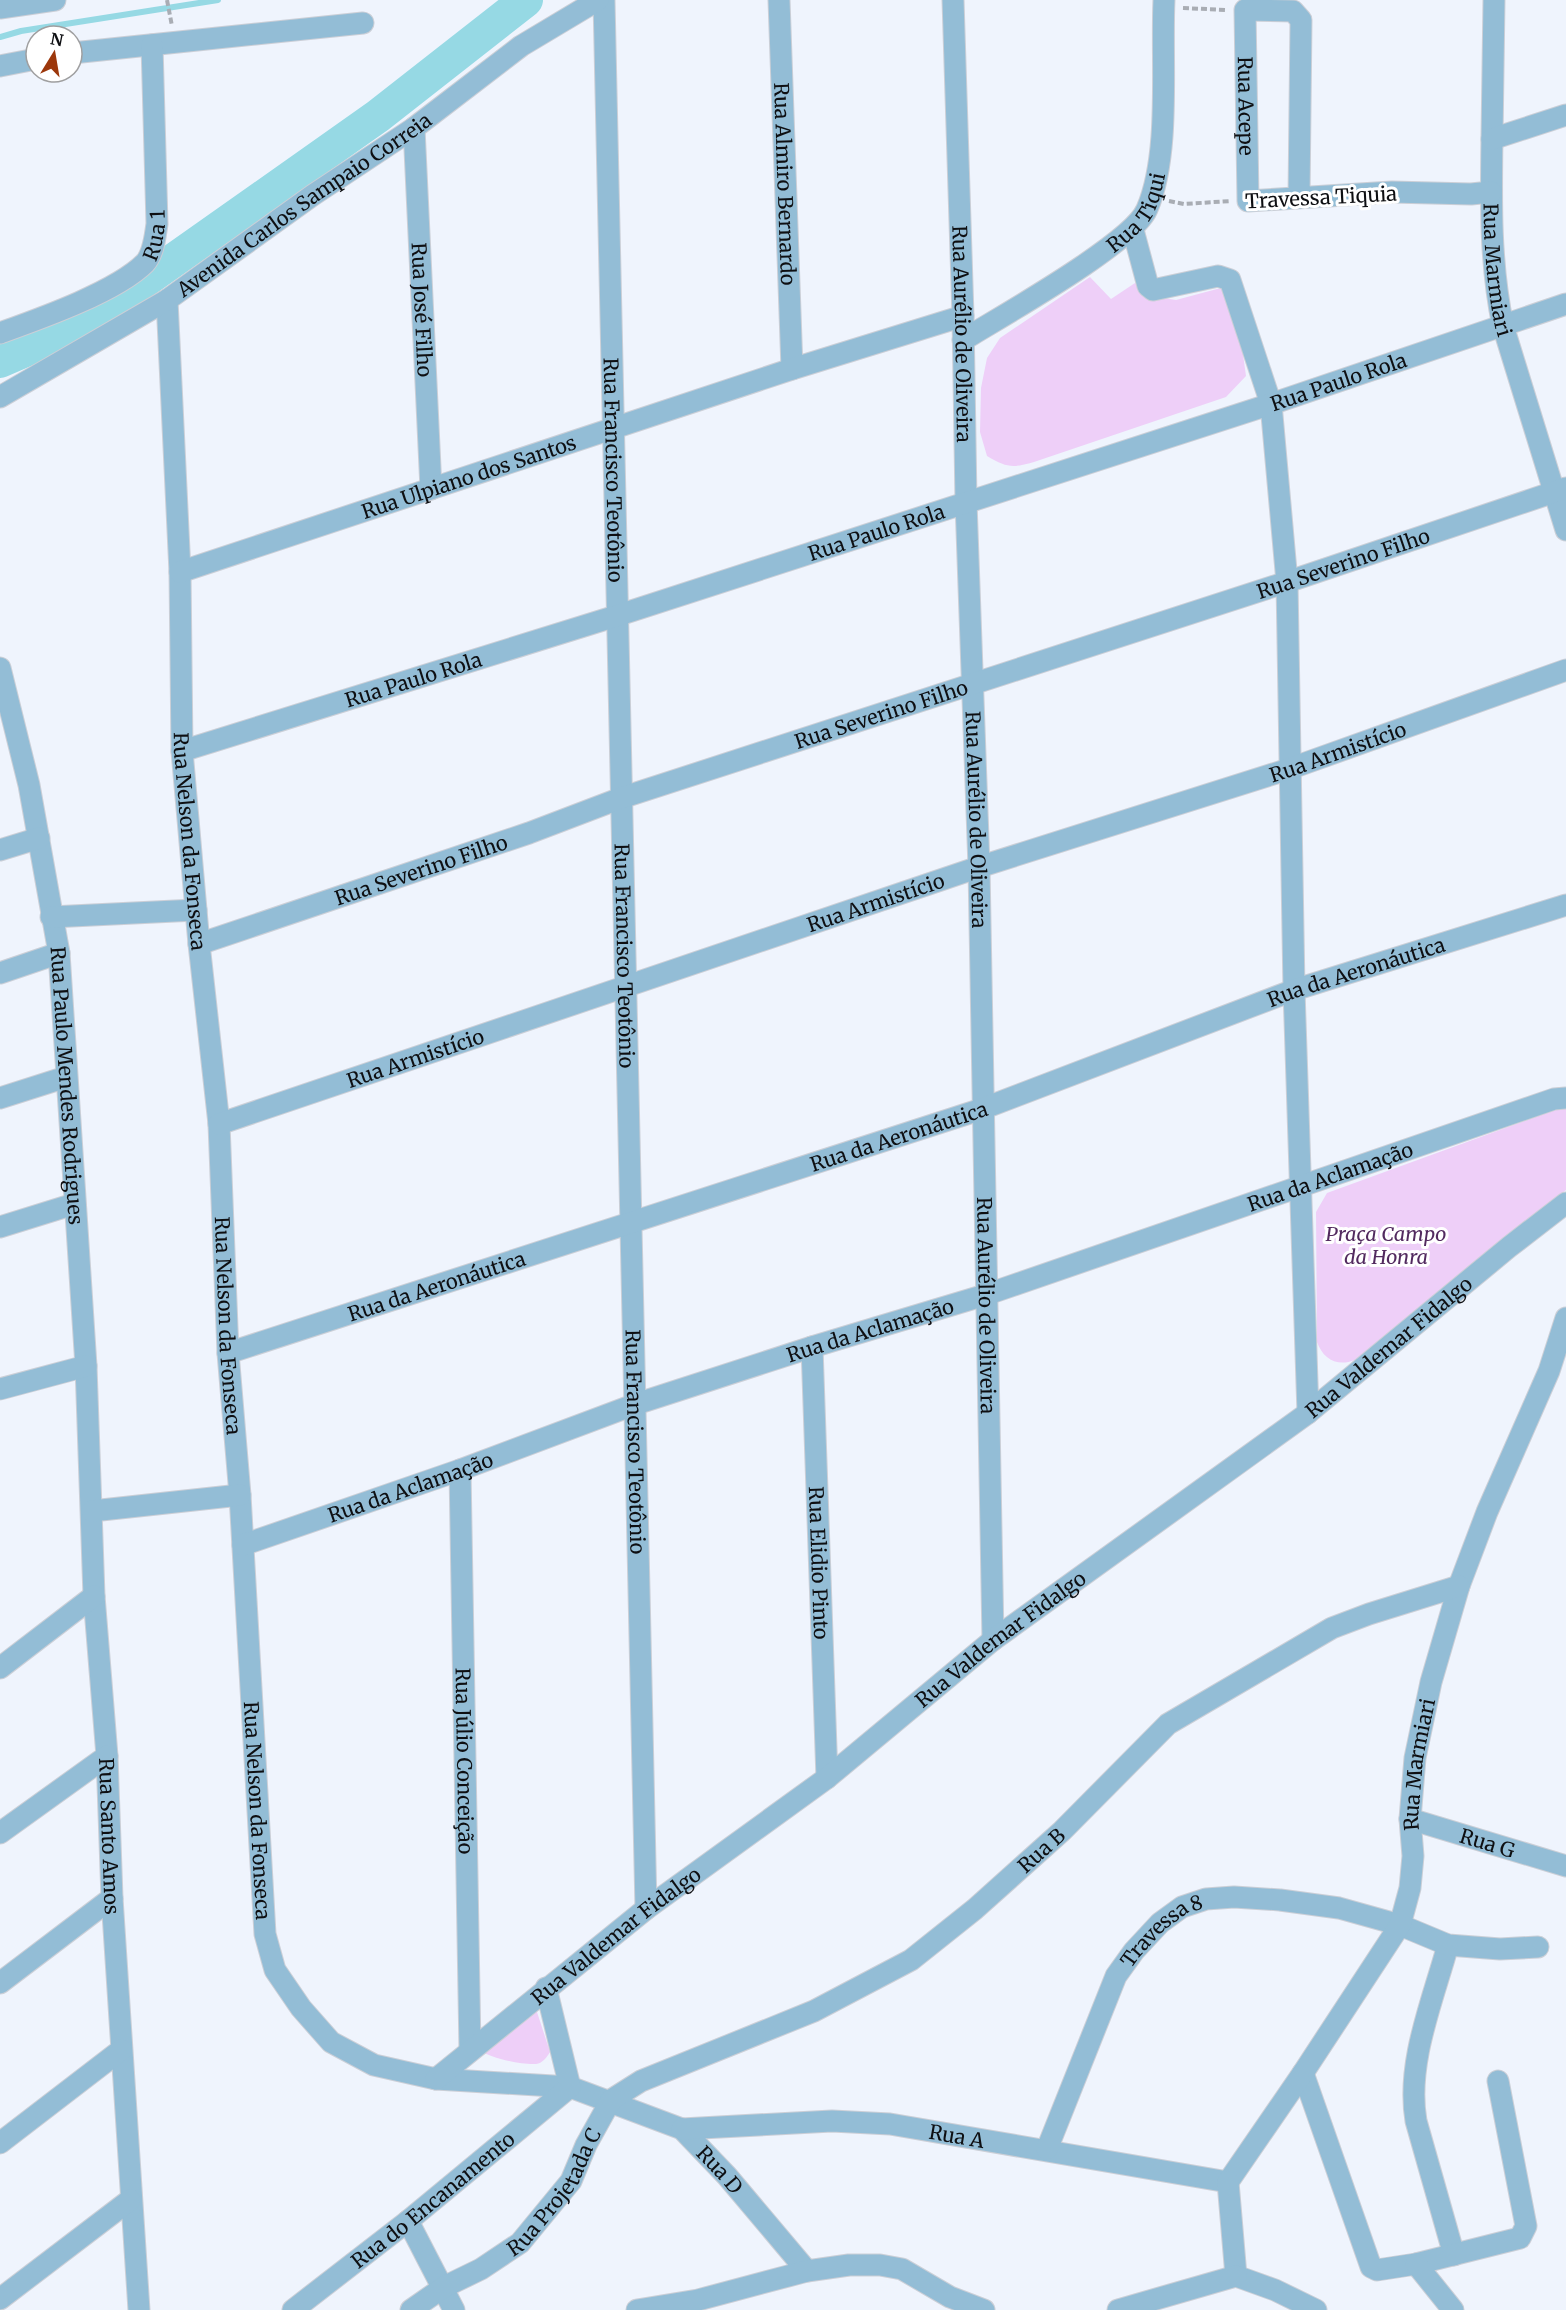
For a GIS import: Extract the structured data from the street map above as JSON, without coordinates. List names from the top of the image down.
{
  "streets": {
    "street": [
      "Rua Acepe",
      "Rua Almiro Bernardo",
      "Travessa Tiquia",
      "Avenida Carlos Sampaio Correia",
      "Rua Tiqui",
      "Rua 1",
      "Rua Marmiari",
      "Rua José Filho",
      "Rua Aurélio de Oliveira",
      "Rua Paulo Rola",
      "Rua Francisco Teotônio",
      "Rua Ulpiano dos Santos",
      "Rua Severino Filho",
      "Rua Armistício",
      "Rua Nelson da Fonseca",
      "Rua da Aeronáutica",
      "Rua Paulo Mendes Rodrigues",
      "Rua da Aclamação",
      "Rua Valdemar Fidalgo",
      "Rua Elidio Pinto",
      "Rua Júlio Conceição",
      "Rua Santo Amos",
      "Rua G",
      "Rua B",
      "Travessa 8",
      "Rua A",
      "Rua D",
      "Rua Projetada C",
      "Rua do Encanamento"
    ]
  },
  "crossings": [
    ["Rua Acepe", "Travessa Tiquia"],
    ["Rua Almiro Bernardo", "Rua Ulpiano dos Santos"],
    ["Travessa Tiquia", "Rua Tiqui"],
    ["Travessa Tiquia", "Rua Marmiari"],
    ["Avenida Carlos Sampaio Correia", "Rua José Filho"],
    ["Avenida Carlos Sampaio Correia", "Rua Nelson da Fonseca"],
    ["Rua Tiqui", "Rua Aurélio de Oliveira"],
    ["Rua Marmiari", "Rua Paulo Rola"],
    ["Rua Marmiari", "Rua Severino Filho"],
    ["Rua Marmiari", "Rua G"],
    ["Rua Marmiari", "Rua B"],
    ["Rua Marmiari", "Travessa 8"],
    ["Rua Marmiari", "Rua A"],
    ["Rua José Filho", "Rua Ulpiano dos Santos"],
    ["Rua Aurélio de Oliveira", "Rua Paulo Rola"],
    ["Rua Aurélio de Oliveira", "Rua Ulpiano dos Santos"],
    ["Rua Aurélio de Oliveira", "Rua Severino Filho"],
    ["Rua Aurélio de Oliveira", "Rua Armistício"],
    ["Rua Aurélio de Oliveira", "Rua da Aeronáutica"],
    ["Rua Aurélio de Oliveira", "Rua da Aclamação"],
    ["Rua Aurélio de Oliveira", "Rua Valdemar Fidalgo"],
    ["Rua Paulo Rola", "Rua Francisco Teotônio"],
    ["Rua Paulo Rola", "Rua Nelson da Fonseca"],
    ["Rua Francisco Teotônio", "Rua Ulpiano dos Santos"],
    ["Rua Francisco Teotônio", "Rua Severino Filho"],
    ["Rua Francisco Teotônio", "Rua Armistício"],
    ["Rua Francisco Teotônio", "Rua da Aeronáutica"],
    ["Rua Francisco Teotônio", "Rua da Aclamação"],
    ["Rua Francisco Teotônio", "Rua Valdemar Fidalgo"],
    ["Rua Ulpiano dos Santos", "Rua Nelson da Fonseca"],
    ["Rua Severino Filho", "Rua Nelson da Fonseca"],
    ["Rua Armistício", "Rua Nelson da Fonseca"],
    ["Rua Nelson da Fonseca", "Rua da Aeronáutica"],
    ["Rua Nelson da Fonseca", "Rua da Aclamação"],
    ["Rua Nelson da Fonseca", "Rua Valdemar Fidalgo"],
    ["Rua Nelson da Fonseca", "Rua B"],
    ["Rua Nelson da Fonseca", "Rua D"],
    ["Rua Nelson da Fonseca", "Rua Projetada C"],
    ["Rua Nelson da Fonseca", "Rua do Encanamento"],
    ["Rua Paulo Mendes Rodrigues", "Rua Santo Amos"],
    ["Rua da Aclamação", "Rua Elidio Pinto"],
    ["Rua da Aclamação", "Rua Júlio Conceição"],
    ["Rua Valdemar Fidalgo", "Rua Elidio Pinto"],
    ["Rua Valdemar Fidalgo", "Rua Júlio Conceição"],
    ["Rua B", "Rua D"],
    ["Rua B", "Rua Projetada C"],
    ["Travessa 8", "Rua A"],
    ["Rua A", "Rua D"],
    ["Rua D", "Rua Projetada C"]
  ],
  "parks": ["Praça Campo da Honra"],
  "north": "top"
}
